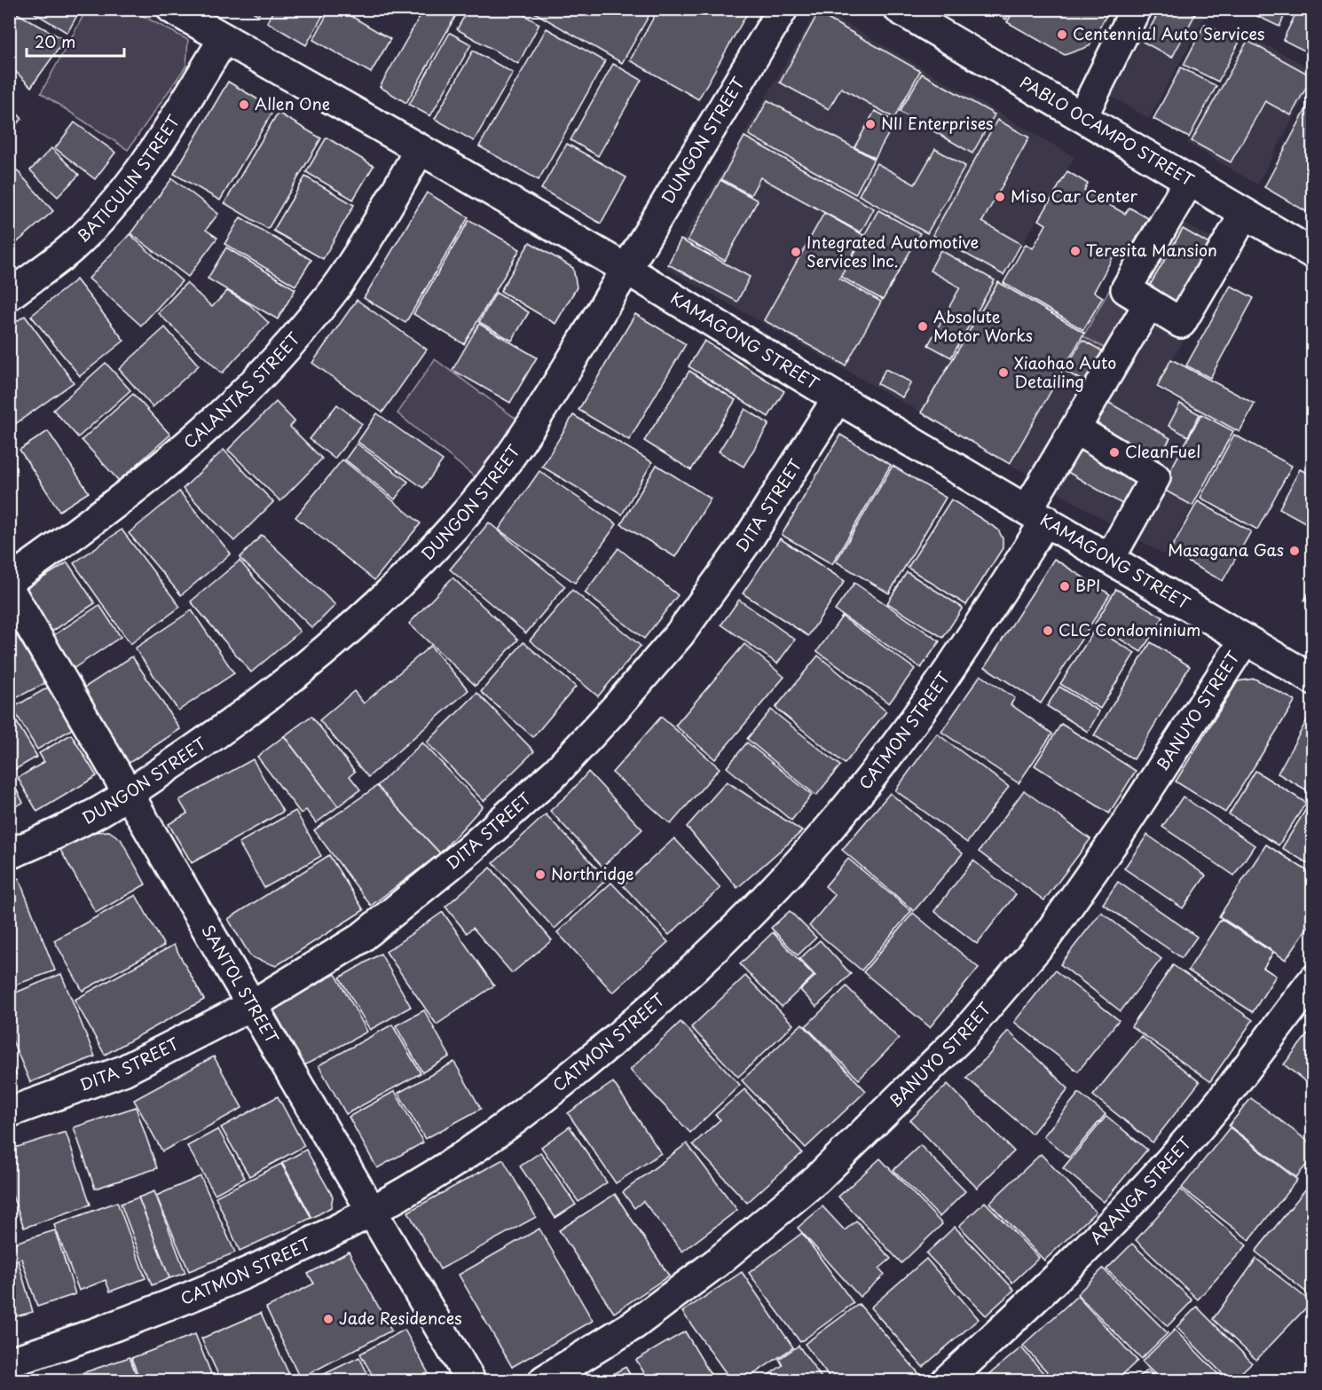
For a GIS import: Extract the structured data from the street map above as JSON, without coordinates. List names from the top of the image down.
{
  "streets": {
    "street": [
      "PABLO OCAMPO STREET",
      "DUNGON STREET",
      "BATICULIN STREET",
      "KAMAGONG STREET",
      "CALANTAS STREET",
      "DITA STREET",
      "BANUYO STREET",
      "CATMON STREET",
      "SANTOL STREET",
      "ARANGA STREET"
    ]
  },
  "crossings": [
    ["DUNGON STREET", "KAMAGONG STREET"],
    ["DUNGON STREET", "SANTOL STREET"],
    ["BATICULIN STREET", "KAMAGONG STREET"],
    ["KAMAGONG STREET", "CALANTAS STREET"],
    ["KAMAGONG STREET", "DITA STREET"],
    ["KAMAGONG STREET", "BANUYO STREET"],
    ["KAMAGONG STREET", "CATMON STREET"],
    ["DITA STREET", "SANTOL STREET"],
    ["CATMON STREET", "SANTOL STREET"]
  ],
  "places": [
    "Centennial Auto Services",
    "Allen One",
    "NII Enterprises",
    "Miso Car Center",
    "Teresita Mansion",
    "Integrated Automotive Services Inc.",
    "Absolute Motor Works",
    "Xiaohao Auto Detailing",
    "CleanFuel",
    "Masagana Gas",
    "BPI",
    "CLC Condominium",
    "Northridge",
    "Jade Residences"
  ],
  "scale_bar": "20 m"
}
